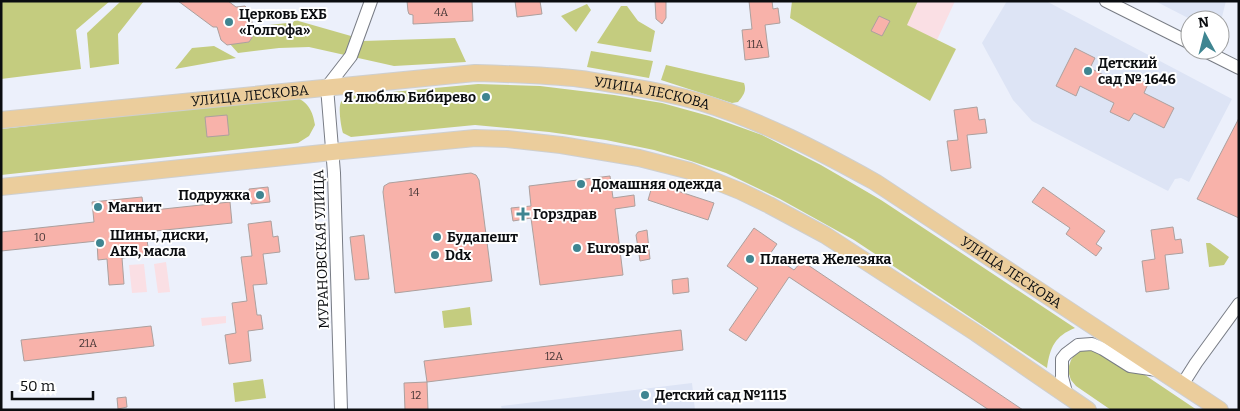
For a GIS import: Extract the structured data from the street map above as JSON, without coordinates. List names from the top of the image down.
{
  "streets": {
    "main road": ["УЛИЦА ЛЕСКОВА"],
    "street": ["МУРАНОВСКАЯ УЛИЦА"]
  },
  "crossings": [
    ["УЛИЦА ЛЕСКОВА", "МУРАНОВСКАЯ УЛИЦА"]
  ],
  "places": {
    "other": [
      "Церковь ЕХБ «Голгофа»",
      "Детский сад № 1646",
      "Я люблю Бибирево",
      "Домашняя одежда",
      "Подружка",
      "Магнит",
      "Будапешт",
      "Шины, диски, АКБ, масла",
      "Eurospar",
      "Ddx",
      "Планета Железяка",
      "Детский сад №1115"
    ],
    "health": ["Горздрав"]
  },
  "house_numbers": [
    "4А",
    "11А",
    "14",
    "10",
    "21А",
    "12А",
    "12"
  ],
  "scale_bar": "50 m",
  "north": "top"
}
